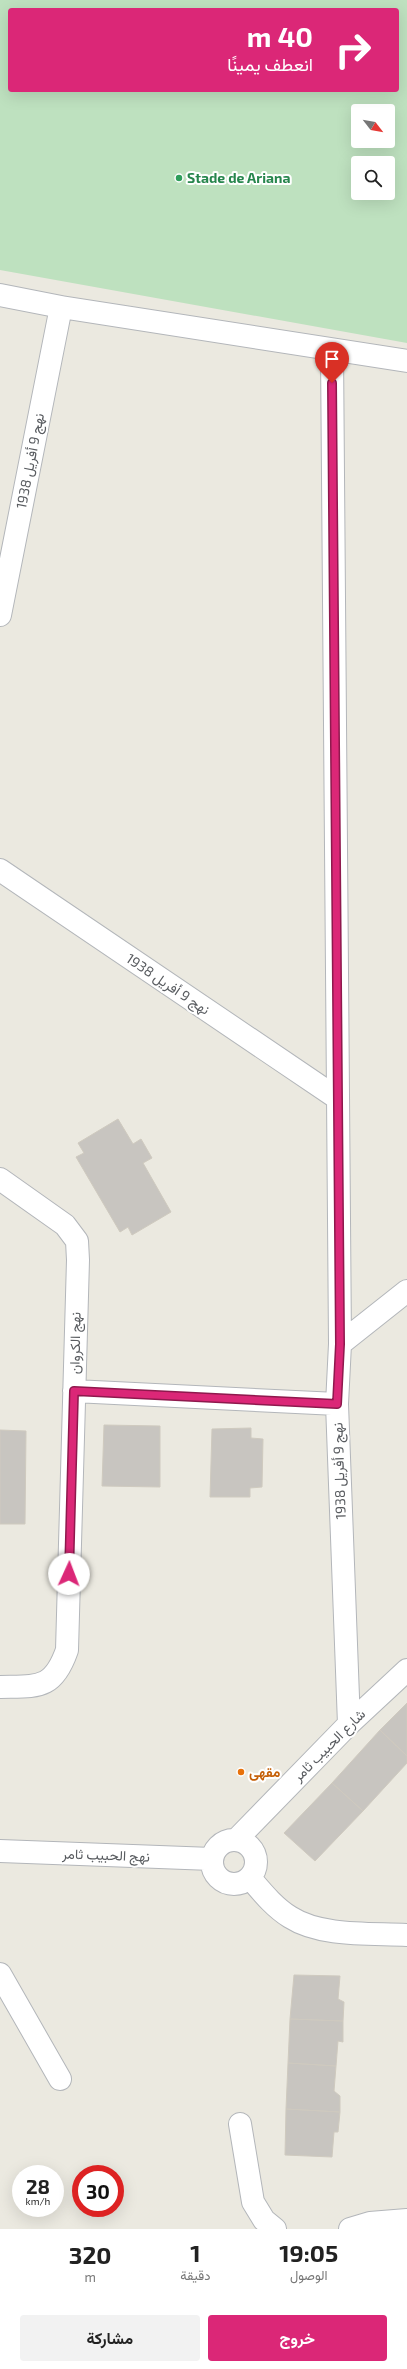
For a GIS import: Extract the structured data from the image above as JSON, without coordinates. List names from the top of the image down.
{
  "streets": {
    "street": [
      "نهج 9 أفريل 1938",
      "نهج الكروان",
      "شارع الحبيب ثامر",
      "نهج الحبيب ثامر"
    ]
  },
  "crossings": [
    ["نهج 9 أفريل 1938", "شارع الحبيب ثامر"],
    ["شارع الحبيب ثامر", "نهج الحبيب ثامر"]
  ],
  "places": ["Stade de Ariana", "مقهى"],
  "north": "bottom right",
  "page": {
    "turn": ["40 m", "انعطف يمينًا"],
    "speed": "28 km/h",
    "limit": "30",
    "eta": [
      "19:05",
      "الوصول",
      "1",
      "دقيقة",
      "320",
      "m"
    ],
    "buttons": ["خروج", "مشاركة"]
  }
}
